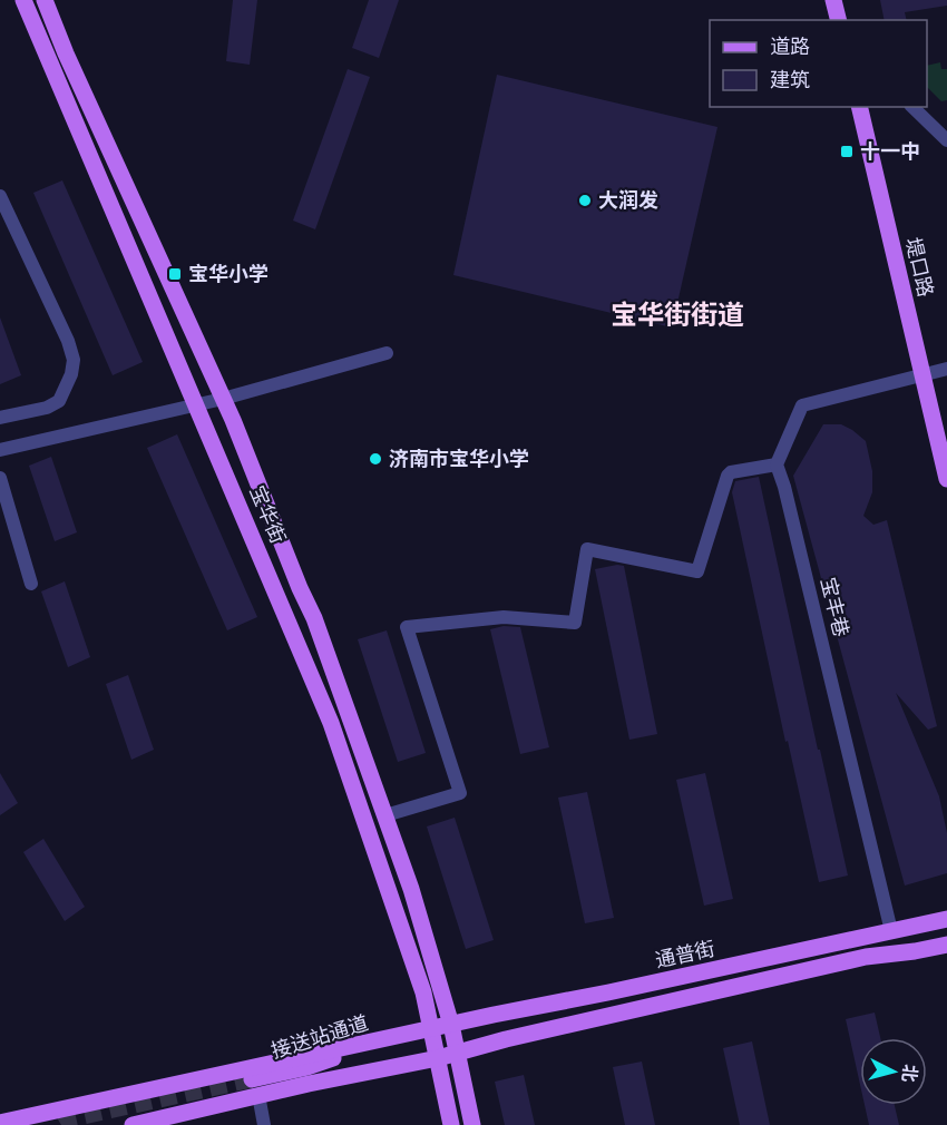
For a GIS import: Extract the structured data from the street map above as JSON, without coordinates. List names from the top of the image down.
{
  "streets": {
    "main road": [
      "堤口路",
      "宝华街",
      "通普街",
      "接送站通道"
    ],
    "street": ["宝丰巷"]
  },
  "crossings": [
    ["宝华街", "通普街"],
    ["宝丰巷", "通普街"],
    ["通普街", "接送站通道"]
  ],
  "districts": ["宝华街街道"],
  "places": {
    "transit": ["十一中", "宝华小学"],
    "other": ["大润发", "济南市宝华小学"]
  },
  "legend": ["道路", "建筑"],
  "north": "right"
}
